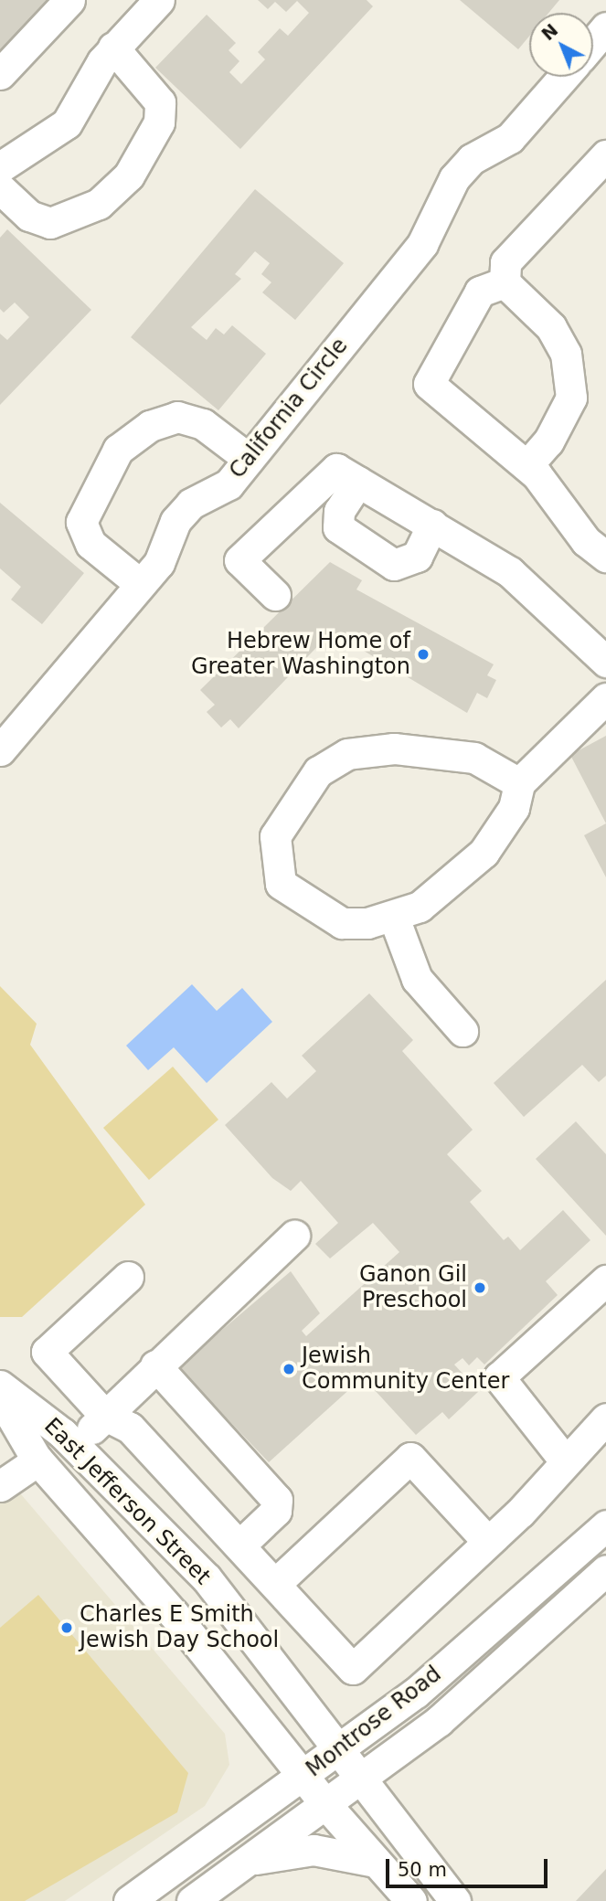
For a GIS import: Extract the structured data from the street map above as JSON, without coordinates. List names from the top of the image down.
{
  "streets": {
    "street": ["California Circle", "East Jefferson Street", "Montrose Road"]
  },
  "crossings": [
    ["East Jefferson Street", "Montrose Road"]
  ],
  "places": [
    "Hebrew Home of Greater Washington",
    "Ganon Gil Preschool",
    "Jewish Community Center",
    "Charles E Smith Jewish Day School"
  ],
  "scale_bar": "50 m",
  "north": "top left"
}
